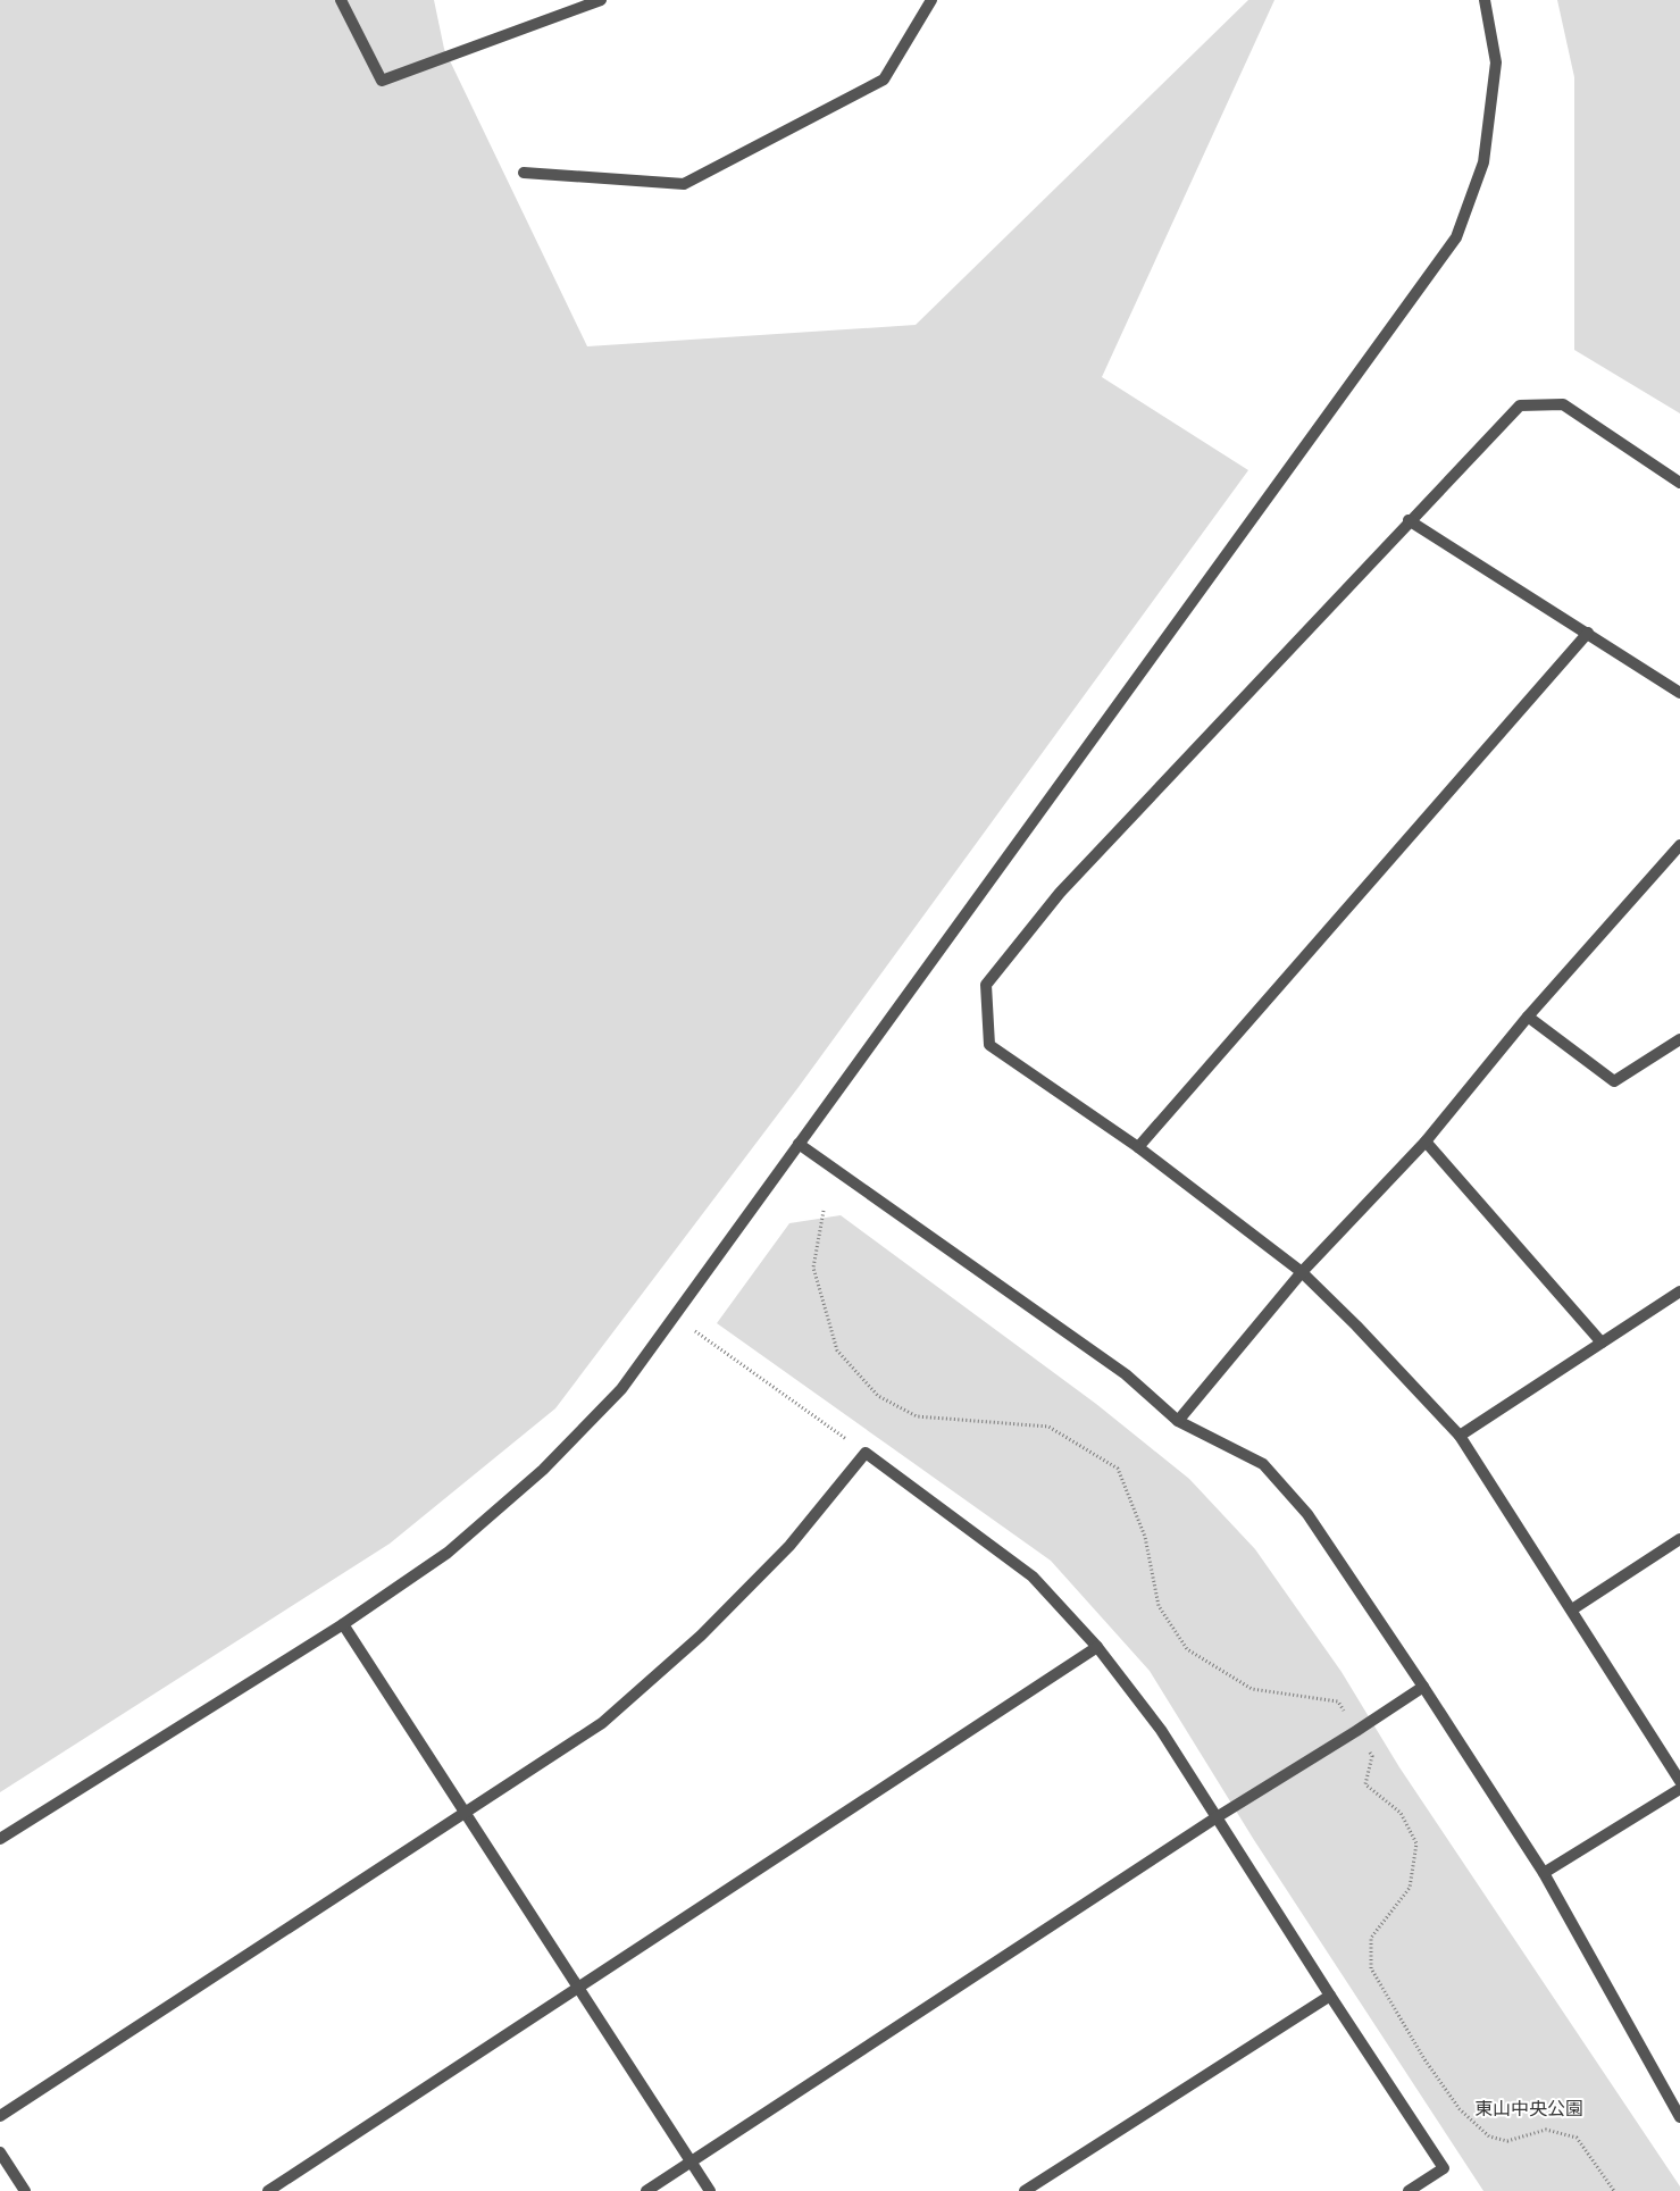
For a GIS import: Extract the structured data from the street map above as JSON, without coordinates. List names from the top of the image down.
{
  "parks": ["東山中央公園"]
}
